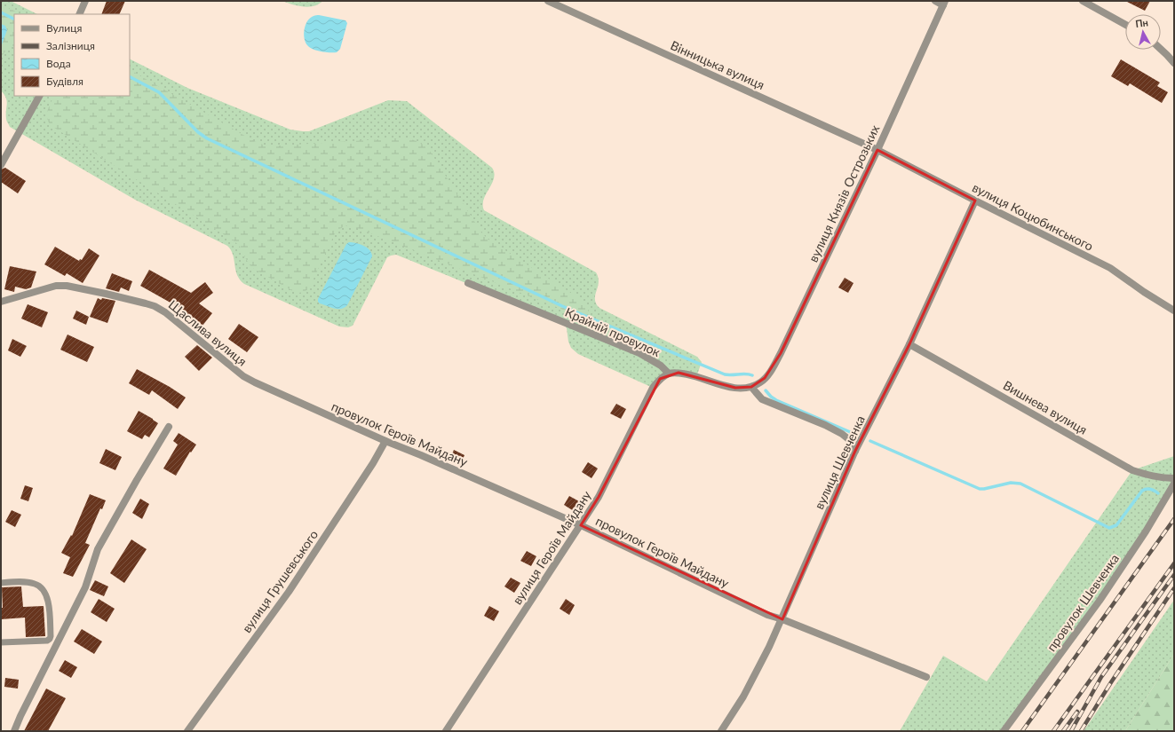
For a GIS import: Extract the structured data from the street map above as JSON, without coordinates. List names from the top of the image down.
{
  "streets": {
    "street": [
      "Вінницька вулиця",
      "вулиця Князів Острозьких",
      "вулиця Коцюбинського",
      "Крайній провулок",
      "Щаслива вулиця",
      "Вишнева вулиця",
      "провулок Героїв Майдану",
      "вулиця Шевченка",
      "вулиця Героїв Майдану",
      "вулиця Грушевського",
      "провулок Шевченка"
    ]
  },
  "crossings": [
    ["Вінницька вулиця", "вулиця Князів Острозьких"],
    ["Вінницька вулиця", "вулиця Коцюбинського"],
    ["вулиця Князів Острозьких", "вулиця Коцюбинського"],
    ["вулиця Коцюбинського", "вулиця Шевченка"],
    ["Крайній провулок", "вулиця Героїв Майдану"],
    ["Щаслива вулиця", "провулок Героїв Майдану"],
    ["Вишнева вулиця", "вулиця Шевченка"],
    ["провулок Героїв Майдану", "вулиця Шевченка"],
    ["провулок Героїв Майдану", "вулиця Героїв Майдану"],
    ["провулок Героїв Майдану", "вулиця Грушевського"]
  ],
  "legend": [
    "Вулиця",
    "Залізниця",
    "Вода",
    "Будівля"
  ],
  "north": "top"
}
